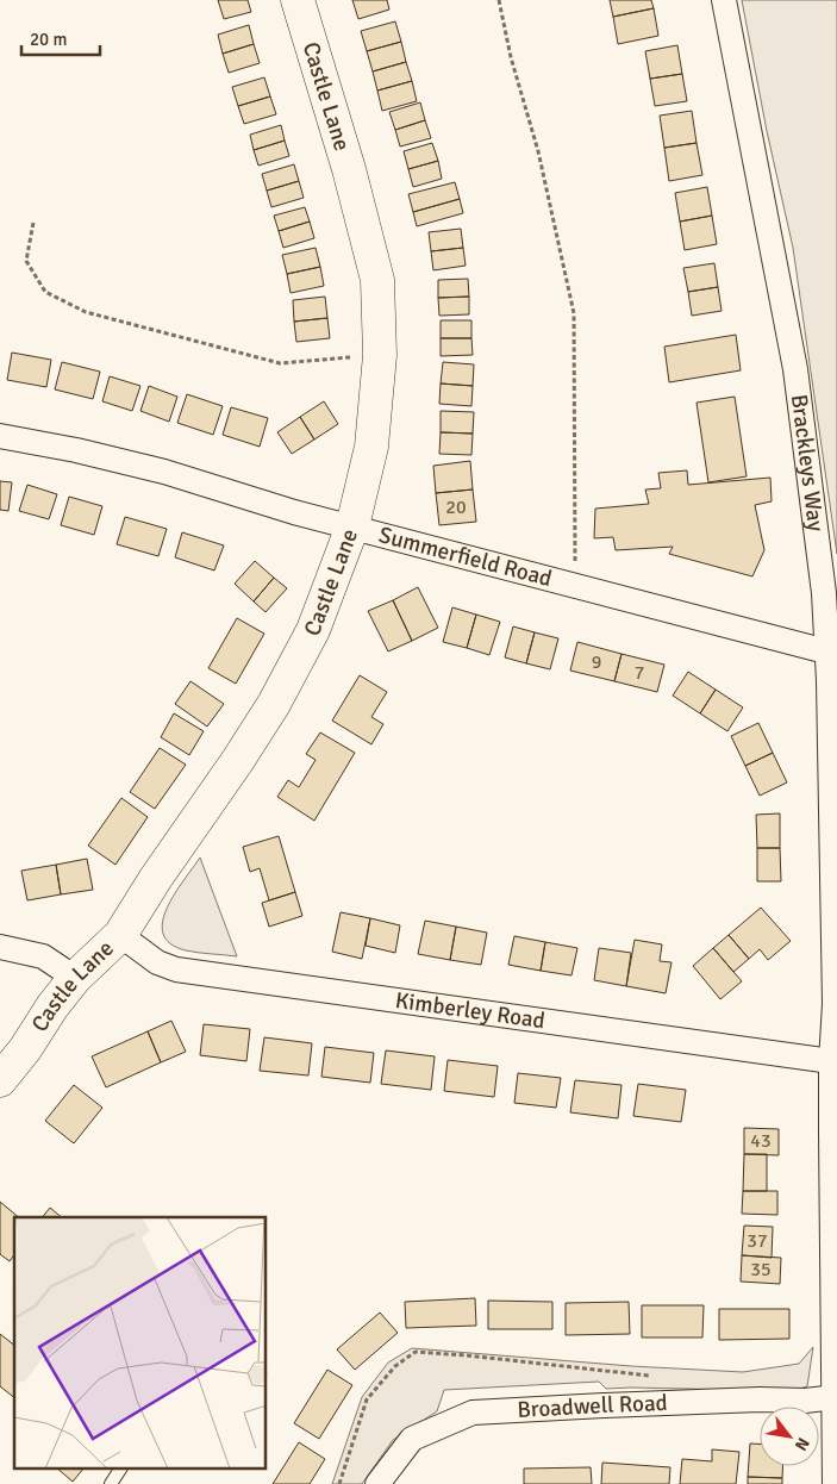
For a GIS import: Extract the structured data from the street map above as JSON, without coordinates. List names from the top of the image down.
{
  "streets": {
    "street": [
      "Castle Lane",
      "Brackleys Way",
      "Summerfield Road",
      "Kimberley Road",
      "Broadwell Road"
    ]
  },
  "crossings": [
    ["Castle Lane", "Summerfield Road"],
    ["Castle Lane", "Kimberley Road"],
    ["Brackleys Way", "Summerfield Road"],
    ["Brackleys Way", "Kimberley Road"],
    ["Brackleys Way", "Broadwell Road"]
  ],
  "house_numbers": [
    "20",
    "9",
    "7",
    "43",
    "37",
    "35"
  ],
  "scale_bar": "20 m",
  "north": "bottom right"
}
